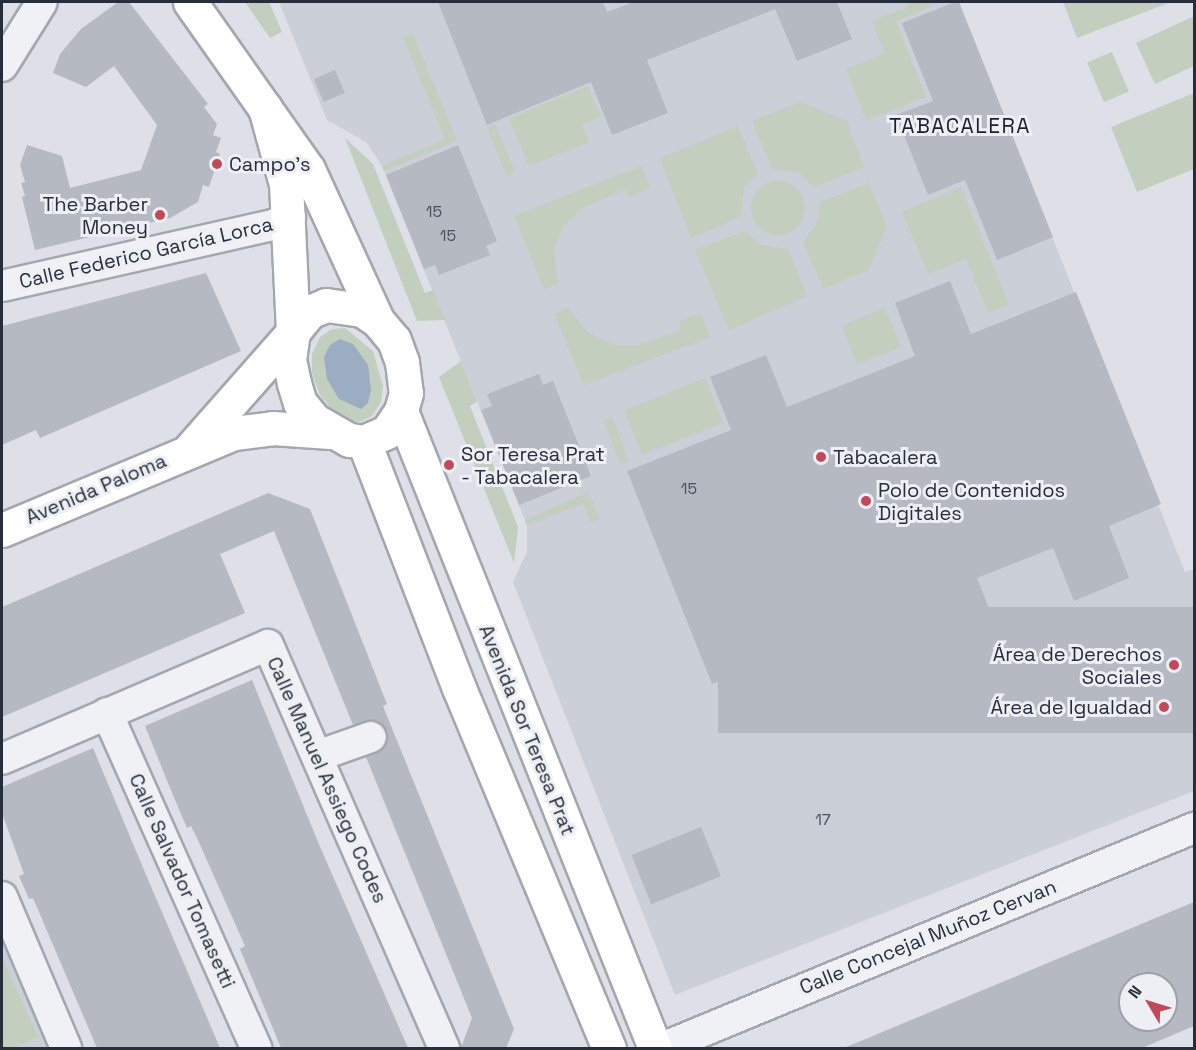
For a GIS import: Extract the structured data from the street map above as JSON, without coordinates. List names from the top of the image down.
{
  "streets": {
    "main road": ["Avenida Paloma", "Avenida Sor Teresa Prat"],
    "street": [
      "Calle Federico García Lorca",
      "Calle Manuel Assiego Codes",
      "Calle Salvador Tomasetti",
      "Calle Concejal Muñoz Cervan"
    ]
  },
  "crossings": [
    ["Avenida Paloma", "Avenida Sor Teresa Prat"],
    ["Calle Manuel Assiego Codes", "Calle Salvador Tomasetti"]
  ],
  "districts": ["TABACALERA"],
  "places": [
    "Campo's",
    "The Barber Money",
    "Tabacalera",
    "Sor Teresa Prat - Tabacalera",
    "Polo de Contenidos Digitales",
    "Área de Derechos Sociales",
    "Área de Igualdad"
  ],
  "house_numbers": [
    "15",
    "15",
    "15",
    "17"
  ],
  "north": "top left"
}
